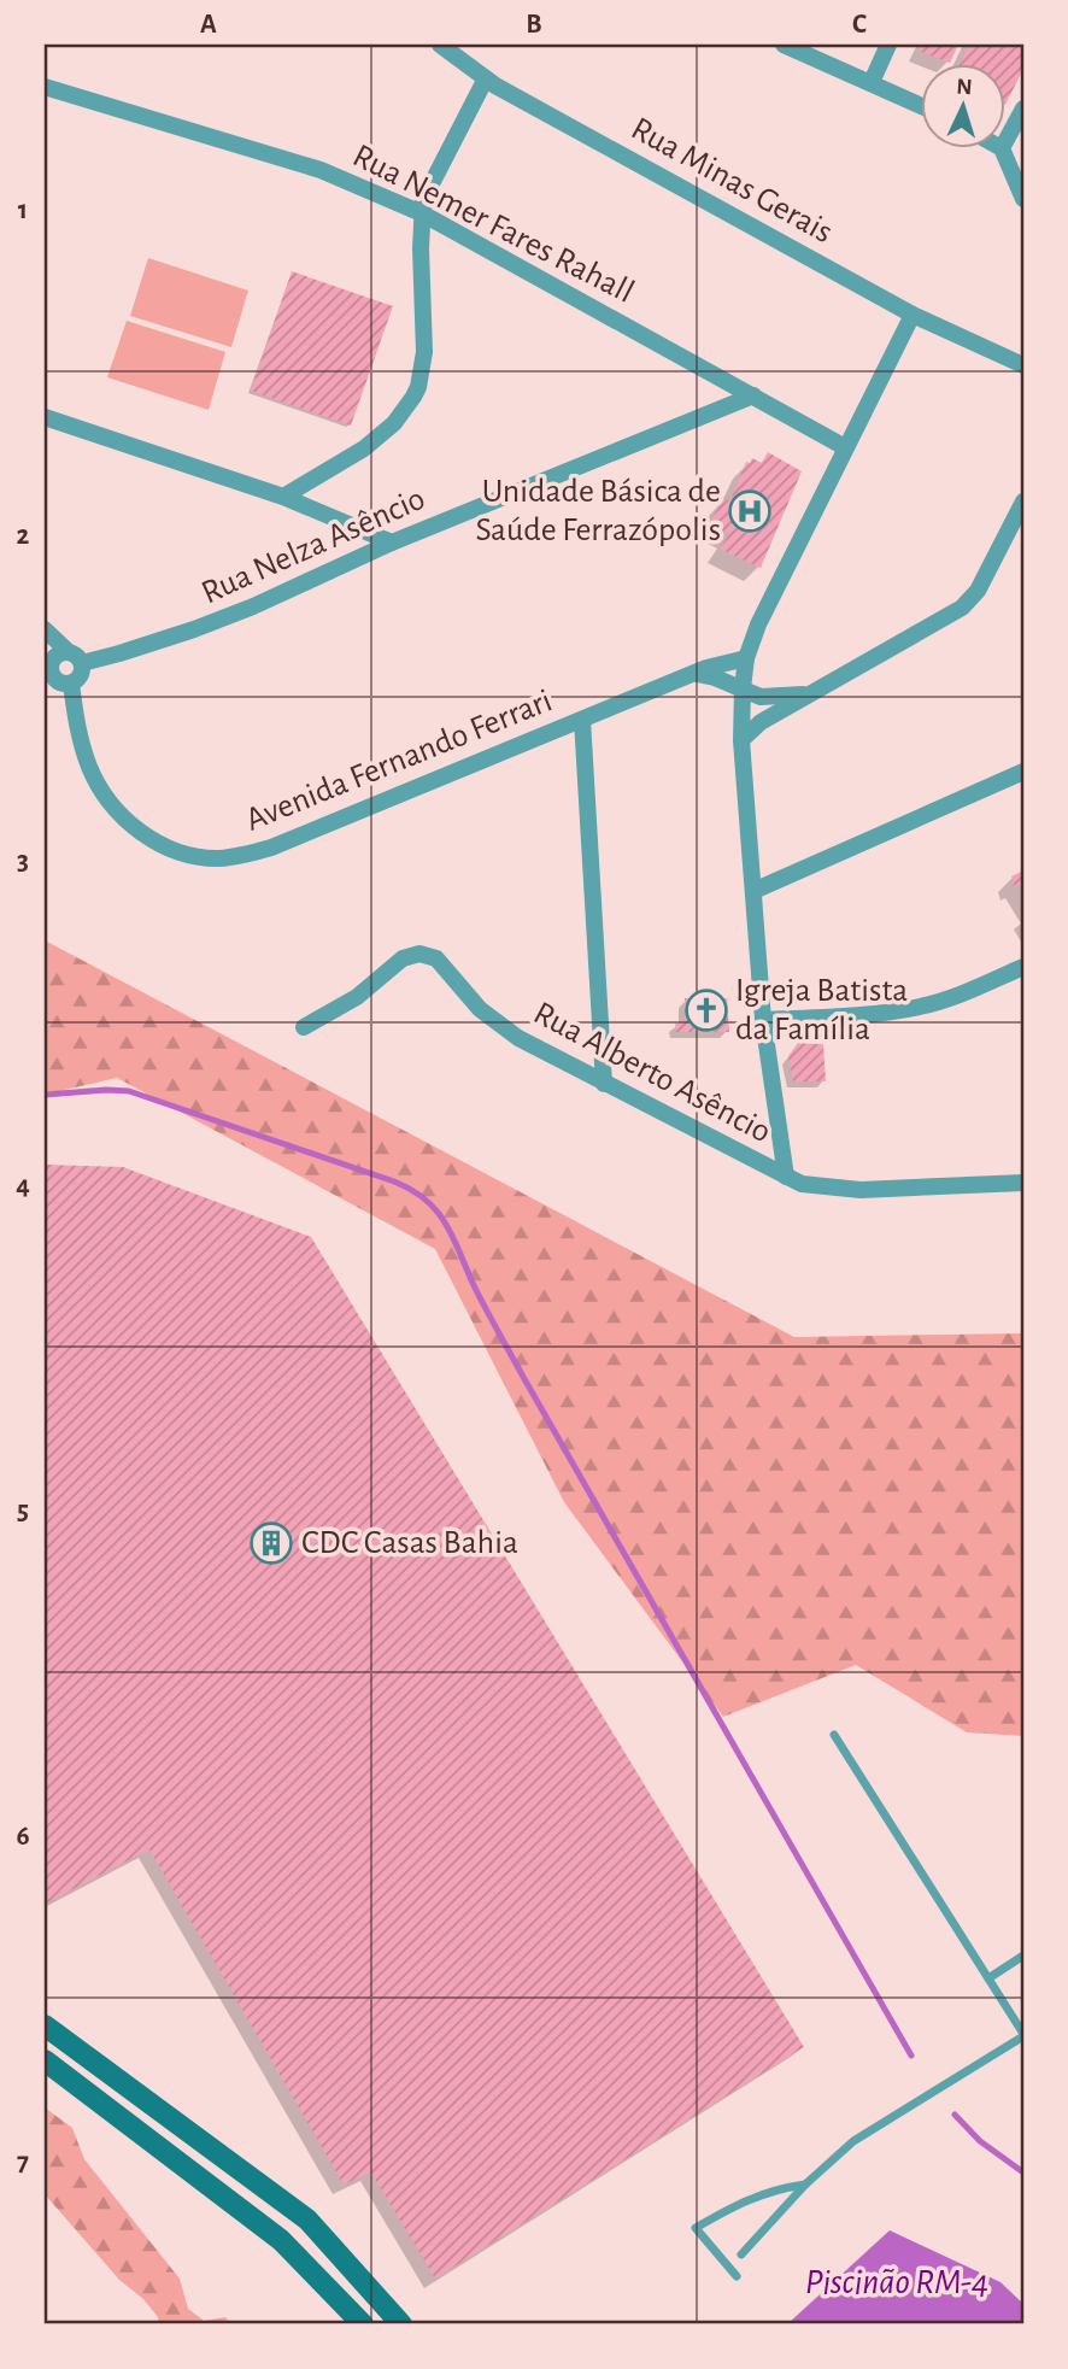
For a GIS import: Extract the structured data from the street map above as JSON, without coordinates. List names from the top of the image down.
{
  "streets": {
    "street": [
      "Rua Minas Gerais",
      "Rua Nemer Fares Rahall",
      "Rua Nelza Asêncio",
      "Avenida Fernando Ferrari",
      "Rua Alberto Asêncio"
    ]
  },
  "crossings": [
    ["Rua Nemer Fares Rahall", "Rua Nelza Asêncio"],
    ["Rua Nelza Asêncio", "Avenida Fernando Ferrari"]
  ],
  "water": ["Piscinão RM-4"],
  "places": {
    "hospital": ["Unidade Básica de Saúde Ferrazópolis"],
    "church": ["Igreja Batista da Família"],
    "building": ["CDC Casas Bahia"]
  },
  "north": "top",
  "grid": {
    "columns": ["A", "B", "C"],
    "rows": [
      "1",
      "2",
      "3",
      "4",
      "5",
      "6",
      "7"
    ]
  }
}
